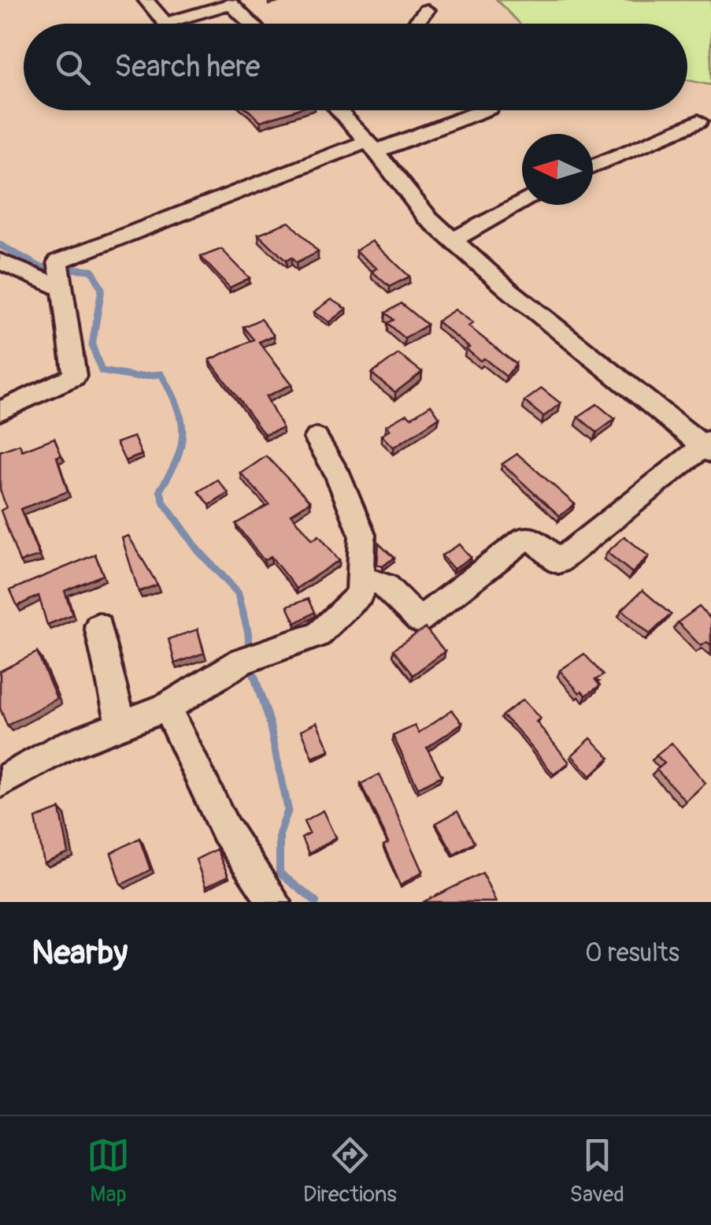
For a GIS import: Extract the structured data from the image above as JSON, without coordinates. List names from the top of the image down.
{
  "north": "left",
  "page": {
    "search": "Search here",
    "heading": ["Nearby", "0 results"],
    "nav": ["Map", "Directions", "Saved"]
  }
}
